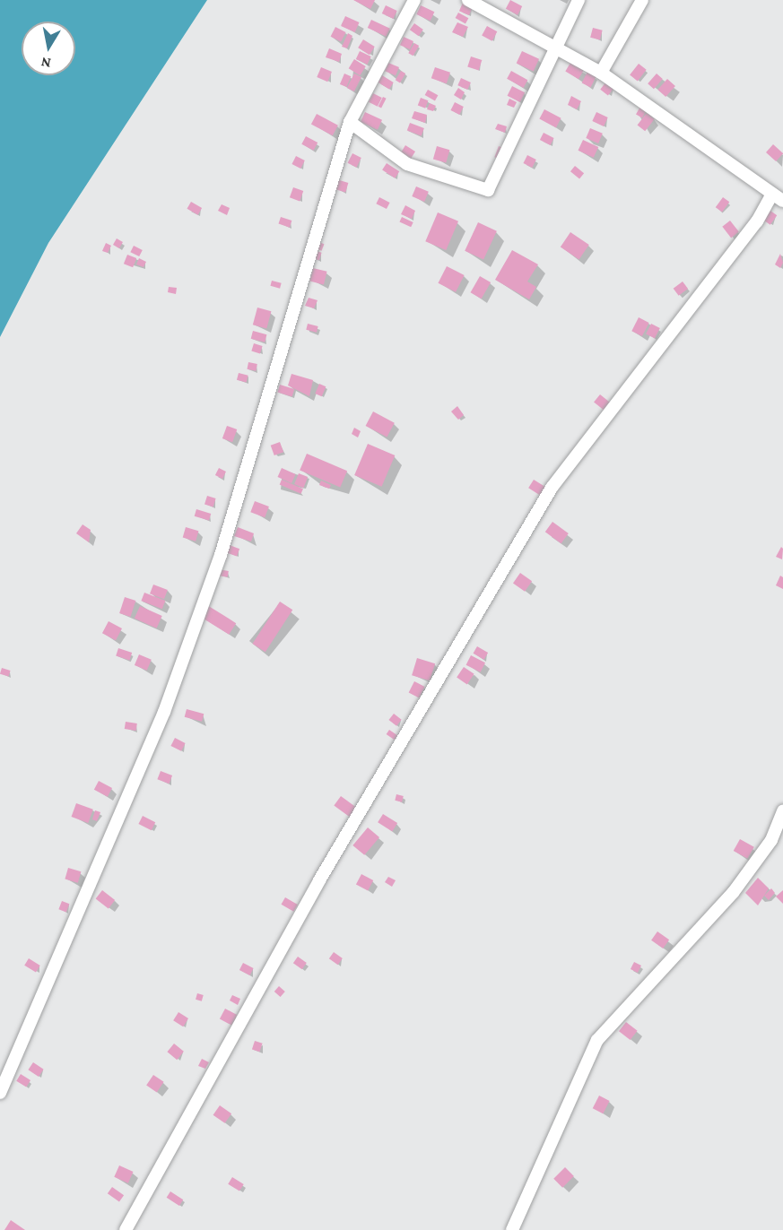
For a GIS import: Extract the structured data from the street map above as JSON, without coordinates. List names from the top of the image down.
{
  "north": "bottom"
}
